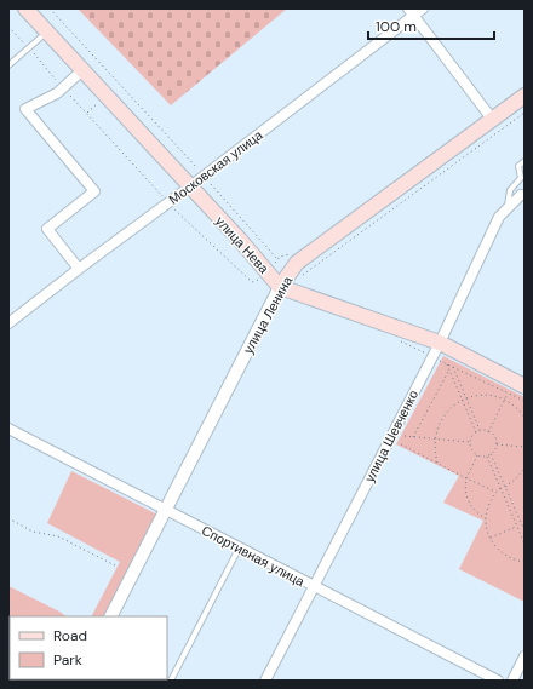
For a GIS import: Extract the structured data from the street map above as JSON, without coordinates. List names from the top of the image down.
{
  "streets": {
    "main road": ["улица Нева", "улица Ленина"],
    "street": ["Московская улица", "улица Шевченко", "Спортивная улица"]
  },
  "crossings": [
    ["Московская улица", "улица Нева"],
    ["улица Нева", "улица Ленина"],
    ["улица Ленина", "Спортивная улица"],
    ["улица Шевченко", "Спортивная улица"]
  ],
  "legend": ["Road", "Park"],
  "scale_bar": "100 m"
}
